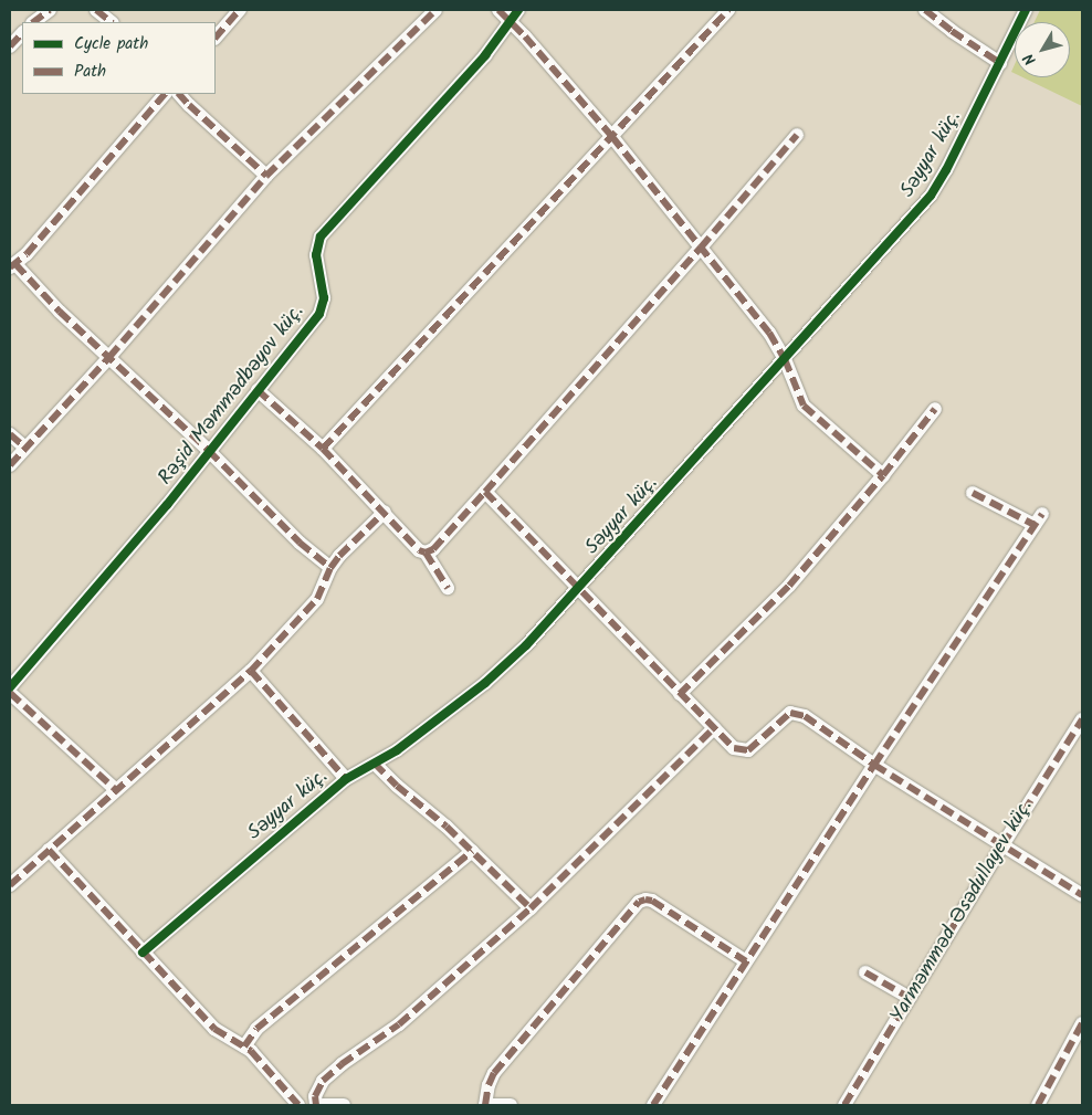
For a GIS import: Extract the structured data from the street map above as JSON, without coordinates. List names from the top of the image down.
{
  "streets": {
    "street": ["Səyyar küç.", "Rəşid Məmmədbəyov küç.", "Yarməmməd Əsədullayev küç."]
  },
  "legend": ["Cycle path", "Path"],
  "north": "bottom left"
}
